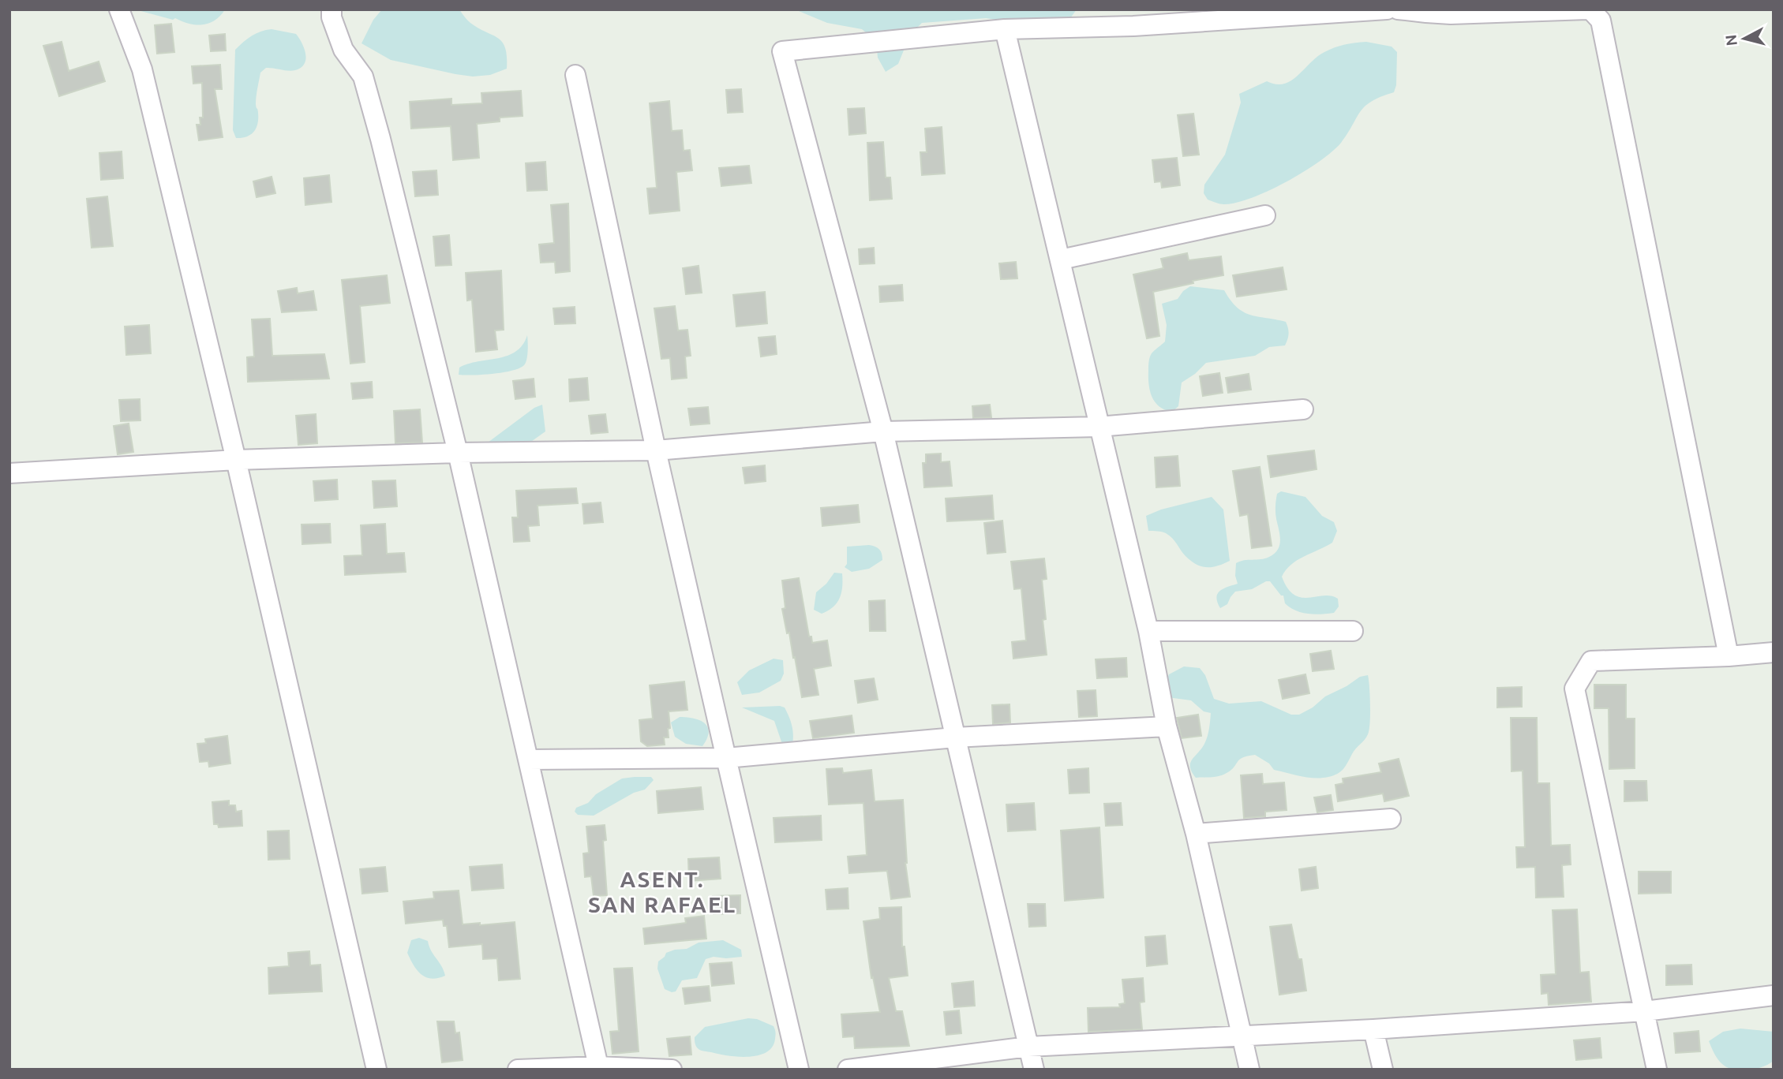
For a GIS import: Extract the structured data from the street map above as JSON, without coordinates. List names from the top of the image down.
{
  "districts": ["ASENT. SAN RAFAEL"],
  "north": "left"
}
